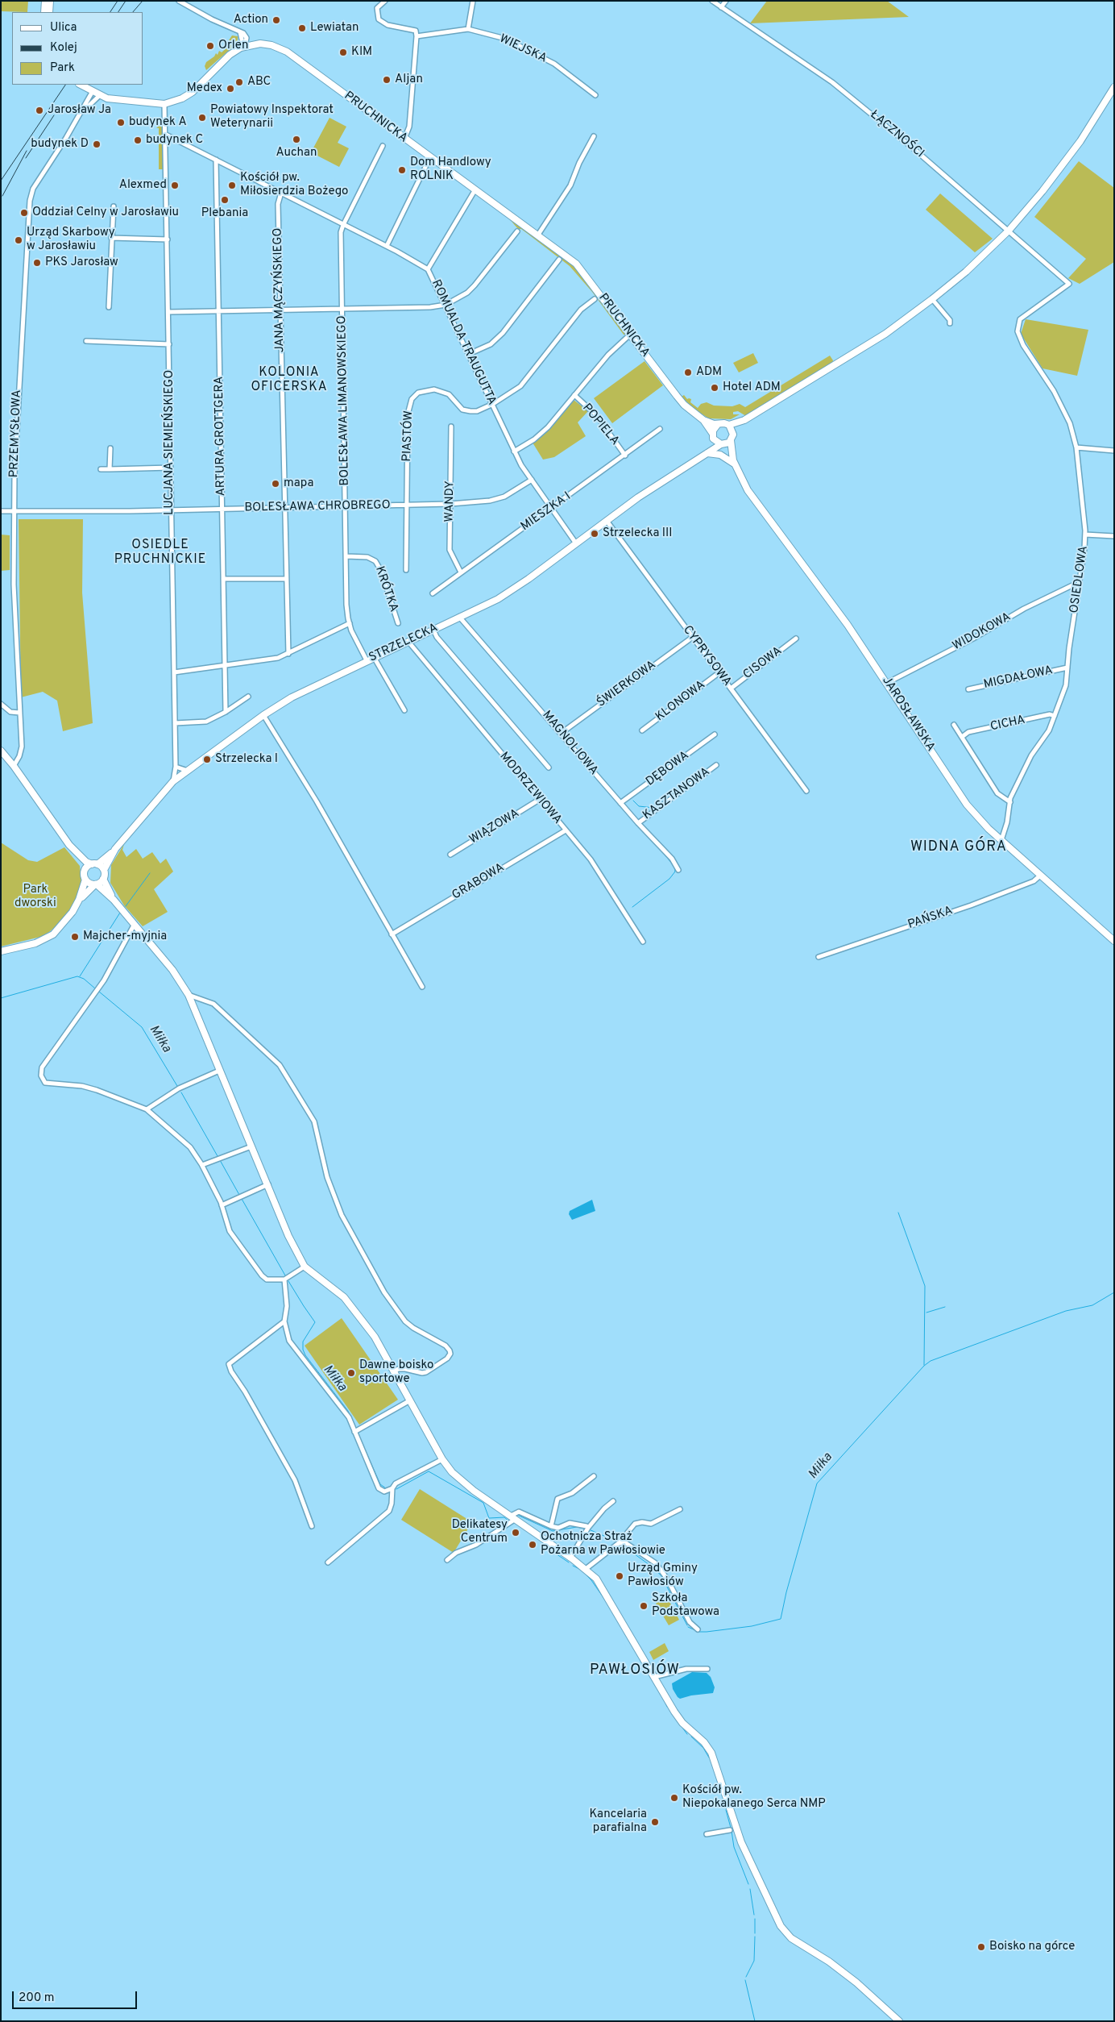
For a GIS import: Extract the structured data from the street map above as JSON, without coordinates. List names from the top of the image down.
{
  "streets": {
    "street": [
      "WIEJSKA",
      "PRUCHNICKA",
      "ŁĄCZNOŚCI",
      "JANA MĄCZYŃSKIEGO",
      "ROMUALDA TRAUGUTTA",
      "BOLESŁAWA LIMANOWSKIEGO",
      "POPIELA",
      "PRZEMYSŁOWA",
      "ARTURA GROTTGERA",
      "PIASTÓW",
      "LUCJANA SIEMIEŃSKIEGO",
      "WANDY",
      "BOLESŁAWA CHROBREGO",
      "MIESZKA I",
      "OSIEDLOWA",
      "KRÓTKA",
      "WIDOKOWA",
      "STRZELECKA",
      "CYPRYSOWA",
      "CISOWA",
      "MIGDAŁOWA",
      "ŚWIERKOWA",
      "KLONOWA",
      "JAROSŁAWSKA",
      "CICHA",
      "MAGNOLIOWA",
      "DĘBOWA",
      "MODRZEWIOWA",
      "KASZTANOWA",
      "WIĄZOWA",
      "GRABOWA",
      "PAŃSKA"
    ]
  },
  "crossings": [
    ["PRUCHNICKA", "LUCJANA SIEMIEŃSKIEGO"],
    ["PRUCHNICKA", "STRZELECKA"],
    ["PRUCHNICKA", "JAROSŁAWSKA"],
    ["ŁĄCZNOŚCI", "OSIEDLOWA"],
    ["JANA MĄCZYŃSKIEGO", "ROMUALDA TRAUGUTTA"],
    ["JANA MĄCZYŃSKIEGO", "BOLESŁAWA CHROBREGO"],
    ["ROMUALDA TRAUGUTTA", "BOLESŁAWA LIMANOWSKIEGO"],
    ["ROMUALDA TRAUGUTTA", "ARTURA GROTTGERA"],
    ["ROMUALDA TRAUGUTTA", "PIASTÓW"],
    ["ROMUALDA TRAUGUTTA", "LUCJANA SIEMIEŃSKIEGO"],
    ["ROMUALDA TRAUGUTTA", "BOLESŁAWA CHROBREGO"],
    ["ROMUALDA TRAUGUTTA", "MIESZKA I"],
    ["ROMUALDA TRAUGUTTA", "STRZELECKA"],
    ["BOLESŁAWA LIMANOWSKIEGO", "BOLESŁAWA CHROBREGO"],
    ["BOLESŁAWA LIMANOWSKIEGO", "KRÓTKA"],
    ["BOLESŁAWA LIMANOWSKIEGO", "STRZELECKA"],
    ["POPIELA", "MIESZKA I"],
    ["PRZEMYSŁOWA", "BOLESŁAWA CHROBREGO"],
    ["ARTURA GROTTGERA", "BOLESŁAWA CHROBREGO"],
    ["PIASTÓW", "BOLESŁAWA CHROBREGO"],
    ["LUCJANA SIEMIEŃSKIEGO", "BOLESŁAWA CHROBREGO"],
    ["LUCJANA SIEMIEŃSKIEGO", "STRZELECKA"],
    ["WANDY", "BOLESŁAWA CHROBREGO"],
    ["WANDY", "MIESZKA I"],
    ["OSIEDLOWA", "WIDOKOWA"],
    ["OSIEDLOWA", "MIGDAŁOWA"],
    ["OSIEDLOWA", "JAROSŁAWSKA"],
    ["OSIEDLOWA", "CICHA"],
    ["WIDOKOWA", "JAROSŁAWSKA"],
    ["STRZELECKA", "CYPRYSOWA"],
    ["STRZELECKA", "JAROSŁAWSKA"],
    ["STRZELECKA", "MAGNOLIOWA"],
    ["STRZELECKA", "MODRZEWIOWA"],
    ["CYPRYSOWA", "CISOWA"],
    ["CYPRYSOWA", "ŚWIERKOWA"],
    ["CYPRYSOWA", "KLONOWA"],
    ["ŚWIERKOWA", "MAGNOLIOWA"],
    ["JAROSŁAWSKA", "PAŃSKA"],
    ["MAGNOLIOWA", "DĘBOWA"],
    ["MAGNOLIOWA", "KASZTANOWA"],
    ["MODRZEWIOWA", "WIĄZOWA"],
    ["MODRZEWIOWA", "GRABOWA"]
  ],
  "districts": [
    "KOLONIA OFICERSKA",
    "OSIEDLE PRUCHNICKIE",
    "WIDNA GÓRA",
    "PAWŁOSIÓW"
  ],
  "water": ["Miłka"],
  "parks": ["Park dworski"],
  "places": [
    "Action",
    "Lewiatan",
    "Orlen",
    "KIM",
    "Aljan",
    "ABC",
    "Medex",
    "Jarosław Ja",
    "Powiatowy Inspektorat Weterynarii",
    "budynek A",
    "Auchan",
    "budynek C",
    "budynek D",
    "Dom Handlowy ROLNIK",
    "Alexmed",
    "Kościół pw. Miłosierdzia Bożego",
    "Plebania",
    "Oddział Celny w Jarosławiu",
    "Urząd Skarbowy w Jarosławiu",
    "PKS Jarosław",
    "ADM",
    "Hotel ADM",
    "mapa",
    "Strzelecka III",
    "Strzelecka I",
    "Majcher-myjnia",
    "Dawne boisko sportowe",
    "Delikatesy Centrum",
    "Ochotnicza Straż Pożarna w Pawłosiowie",
    "Urząd Gminy Pawłosiów",
    "Szkoła Podstawowa",
    "Kościół pw. Niepokalanego Serca NMP",
    "Kancelaria parafialna",
    "Boisko na górce"
  ],
  "legend": ["Ulica", "Kolej", "Park"],
  "scale_bar": "200 m"
}
